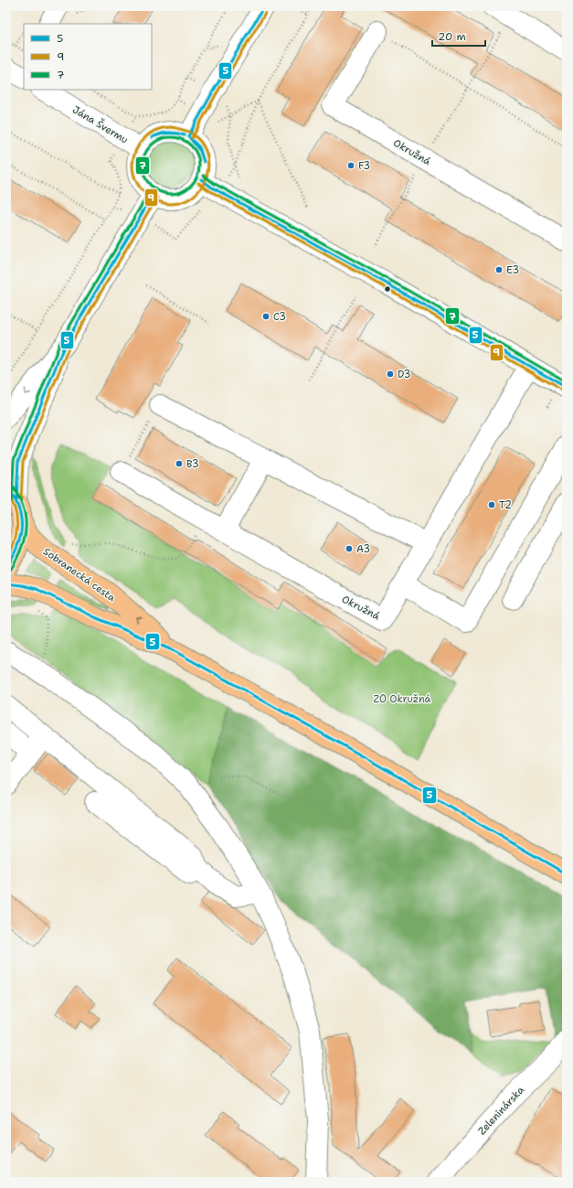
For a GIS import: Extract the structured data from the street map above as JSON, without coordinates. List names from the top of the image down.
{
  "streets": {
    "main road": ["Sobranecká cesta"],
    "street": ["Jána Švermu", "Okružná", "Zeleninárska"]
  },
  "parks": ["ZO Okružná"],
  "places": [
    "F3",
    "E3",
    "C3",
    "D3",
    "B3",
    "T2",
    "A3"
  ],
  "lines": ["transit line 5", "transit line 9", "transit line 7"],
  "legend": ["5", "9", "7"],
  "scale_bar": "20 m"
}
